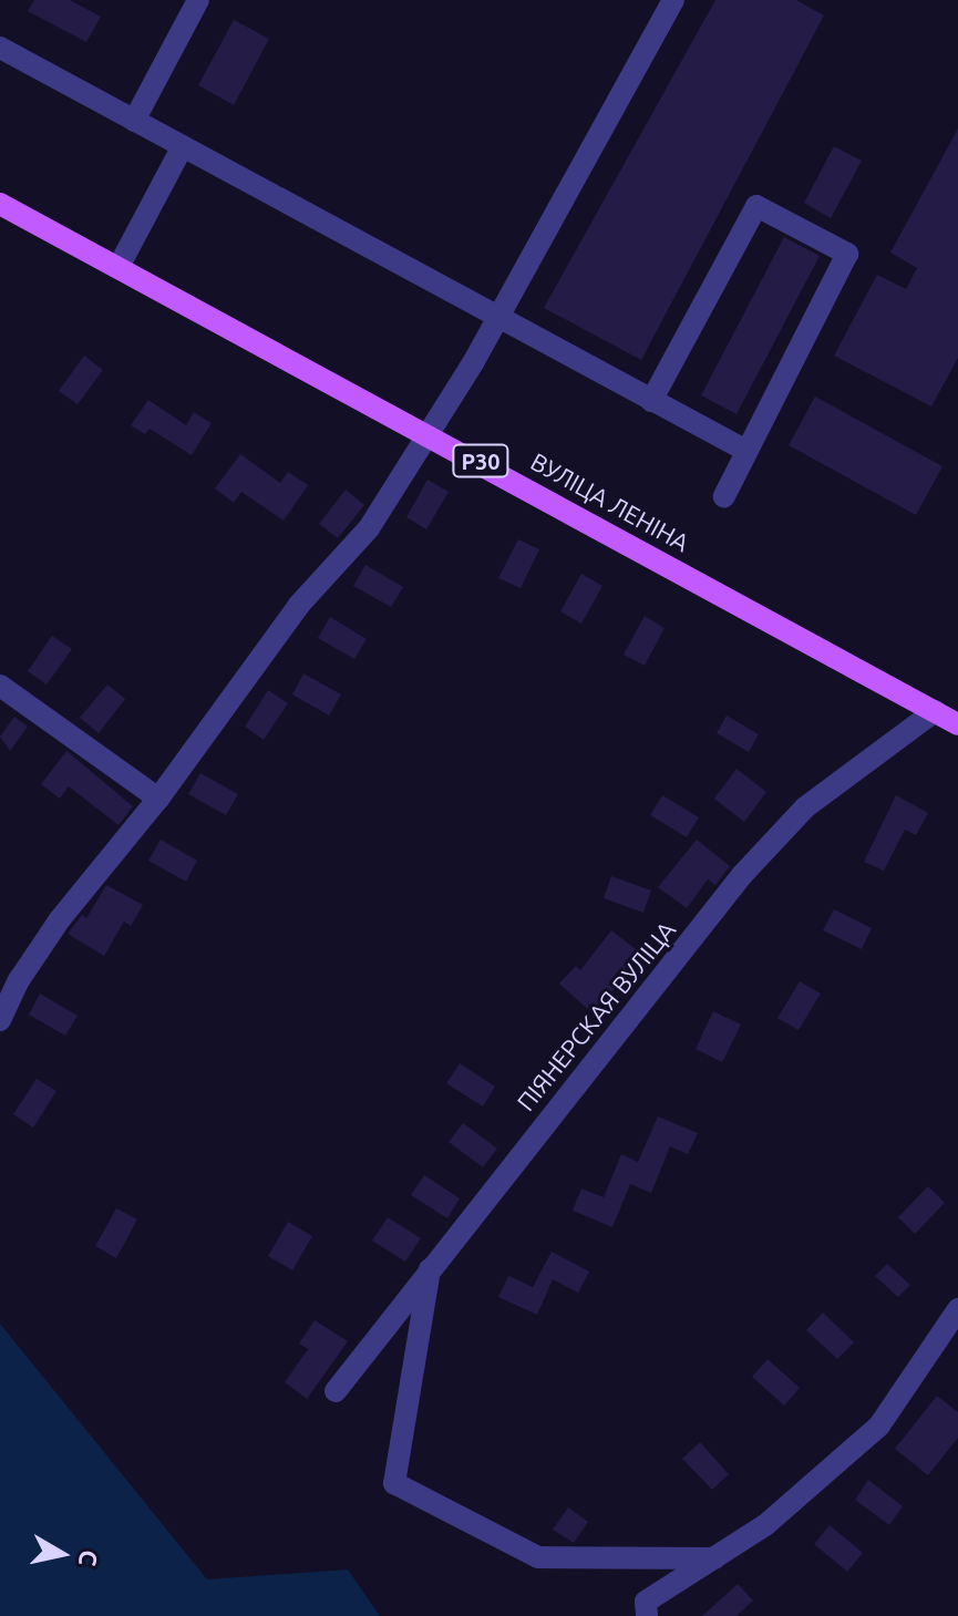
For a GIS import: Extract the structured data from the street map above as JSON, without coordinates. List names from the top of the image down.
{
  "streets": {
    "main road": ["Р30", "ВУЛІЦА ЛЕНІНА"],
    "street": ["ПІЯНЕРСКАЯ ВУЛІЦА"]
  },
  "crossings": [
    ["ВУЛІЦА ЛЕНІНА", "ПІЯНЕРСКАЯ ВУЛІЦА"]
  ],
  "north": "right"
}
